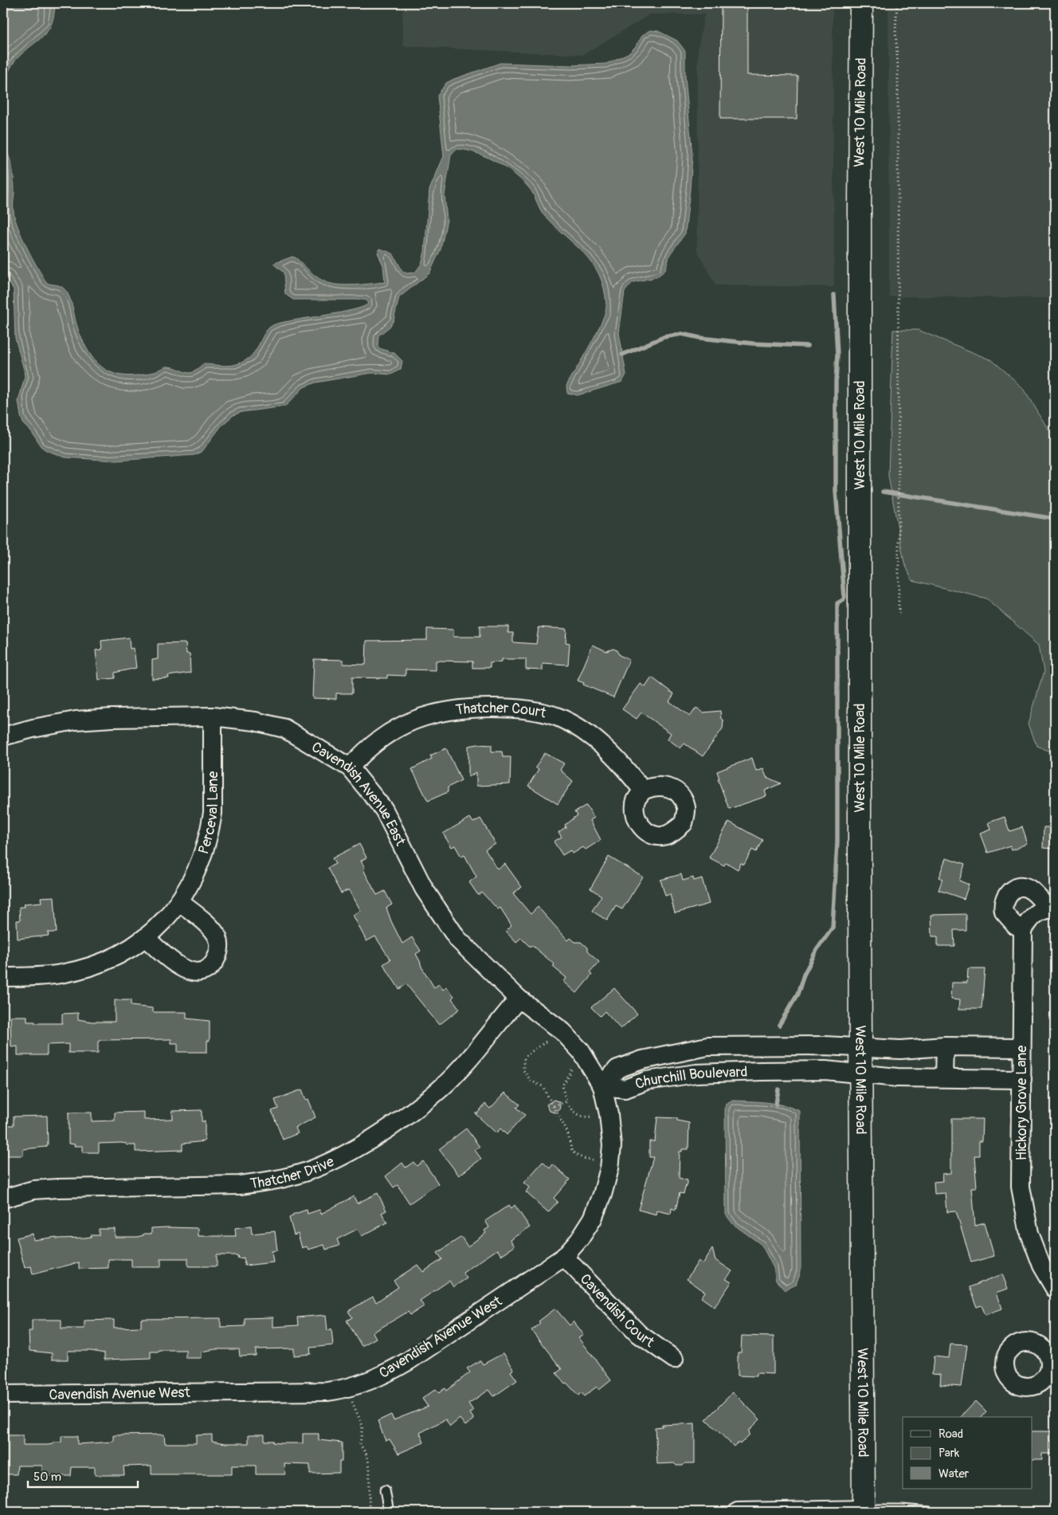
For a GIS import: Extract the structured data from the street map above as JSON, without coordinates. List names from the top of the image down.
{
  "streets": {
    "main road": ["West 10 Mile Road"],
    "street": [
      "Thatcher Court",
      "Cavendish Avenue East",
      "Perceval Lane",
      "Churchill Boulevard",
      "Hickory Grove Lane",
      "Thatcher Drive",
      "Cavendish Court",
      "Cavendish Avenue West"
    ]
  },
  "crossings": [
    ["West 10 Mile Road", "Churchill Boulevard"],
    ["Thatcher Court", "Cavendish Avenue East"],
    ["Cavendish Avenue East", "Perceval Lane"],
    ["Cavendish Avenue East", "Churchill Boulevard"],
    ["Cavendish Avenue East", "Thatcher Drive"],
    ["Cavendish Avenue East", "Cavendish Avenue West"],
    ["Churchill Boulevard", "Hickory Grove Lane"],
    ["Churchill Boulevard", "Cavendish Avenue West"],
    ["Cavendish Court", "Cavendish Avenue West"]
  ],
  "legend": ["Road", "Park", "Water"],
  "scale_bar": "50 m"
}
